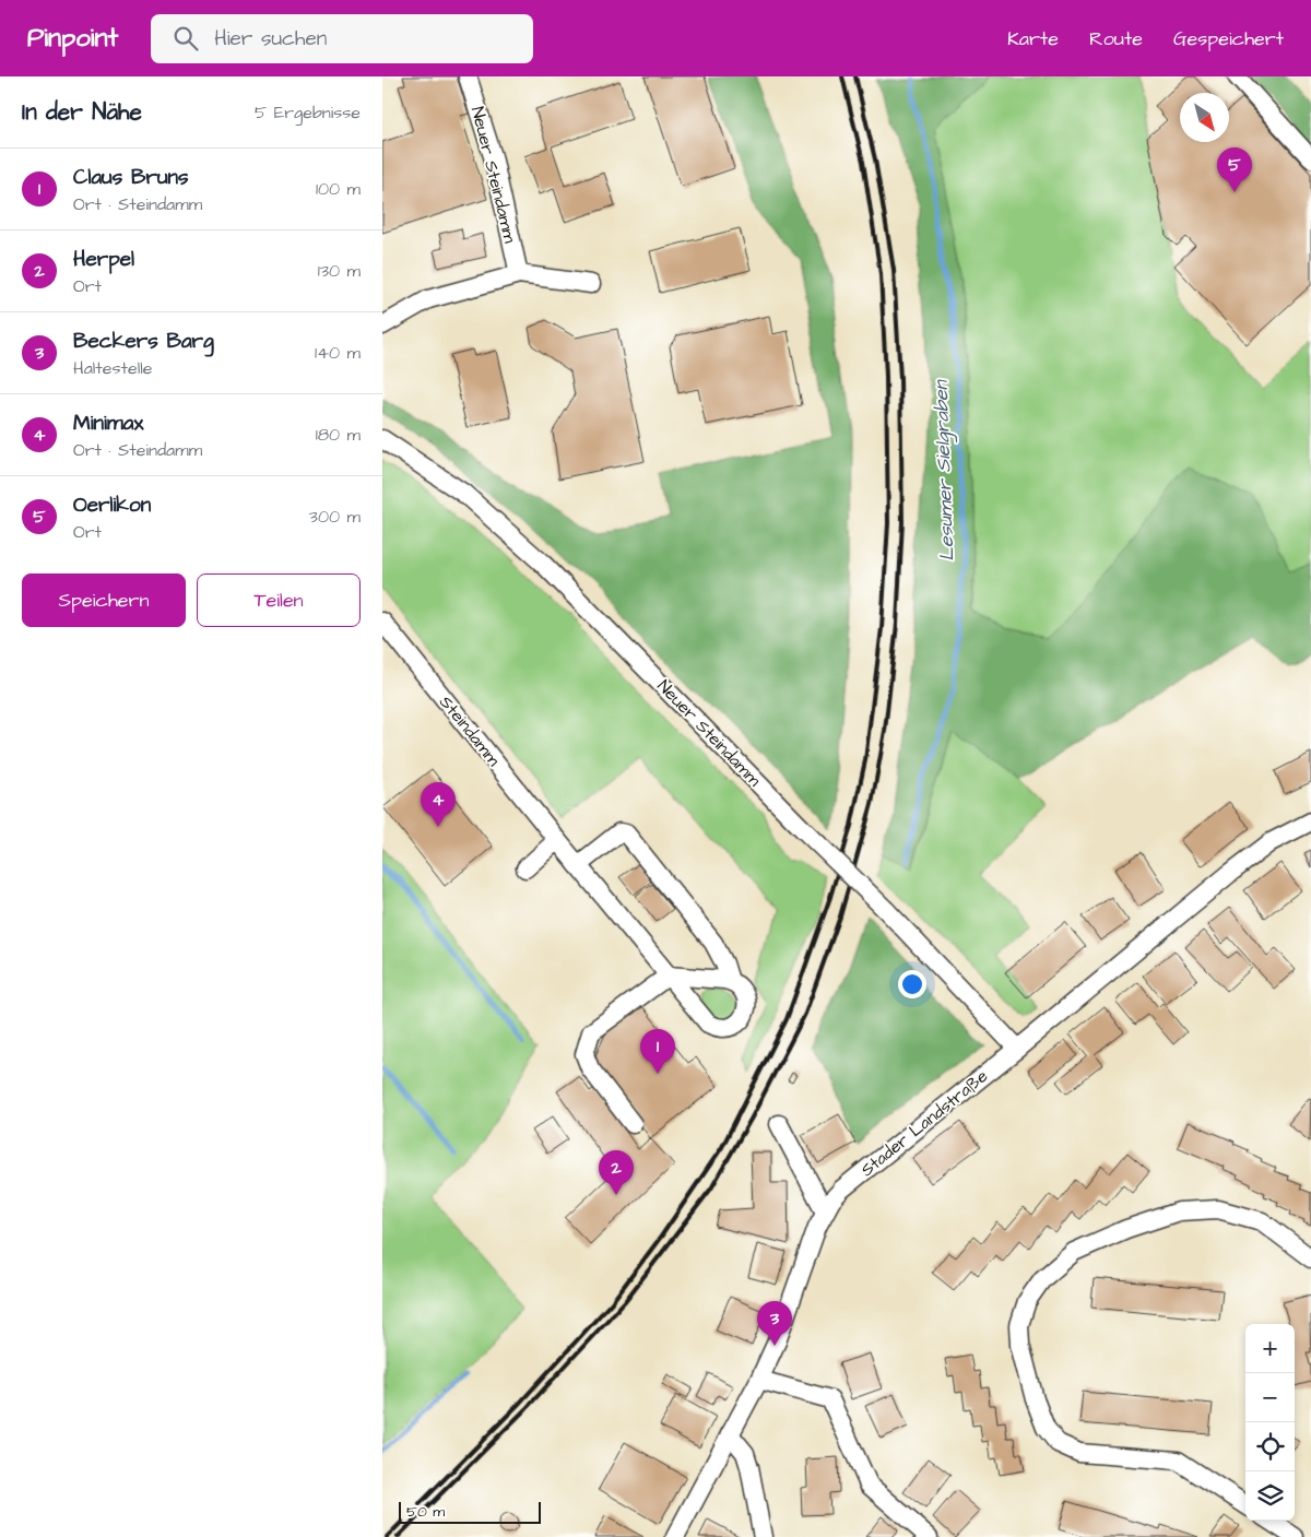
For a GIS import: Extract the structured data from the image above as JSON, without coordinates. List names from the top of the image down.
{
  "streets": {
    "street": ["Neuer Steindamm", "Steindamm", "Stader Landstraße"]
  },
  "crossings": [
    ["Neuer Steindamm", "Stader Landstraße"]
  ],
  "water": ["Lesumer Sielgraben"],
  "scale_bar": "50 m",
  "north": "bottom right",
  "page": {
    "header": "Pinpoint",
    "search": "Hier suchen",
    "nav": ["Karte", "Route", "Gespeichert"],
    "heading": ["In der Nähe", "5 Ergebnisse"],
    "list": [
      {
        "mark": "1",
        "name": "Claus Bruns",
        "note": "Ort · Steindamm",
        "value": "100 m"
      },
      {
        "mark": "2",
        "name": "Herpel",
        "note": "Ort",
        "value": "130 m"
      },
      {
        "mark": "3",
        "name": "Beckers Barg",
        "note": "Haltestelle",
        "value": "140 m"
      },
      {
        "mark": "4",
        "name": "Minimax",
        "note": "Ort · Steindamm",
        "value": "180 m"
      },
      {
        "mark": "5",
        "name": "Oerlikon",
        "note": "Ort",
        "value": "300 m"
      }
    ],
    "pins": [
      "5",
      "4",
      "1",
      "2",
      "3"
    ],
    "buttons": ["Speichern", "Teilen"],
    "map_buttons": ["+", "−"],
    "scale": "50 m"
  }
}
